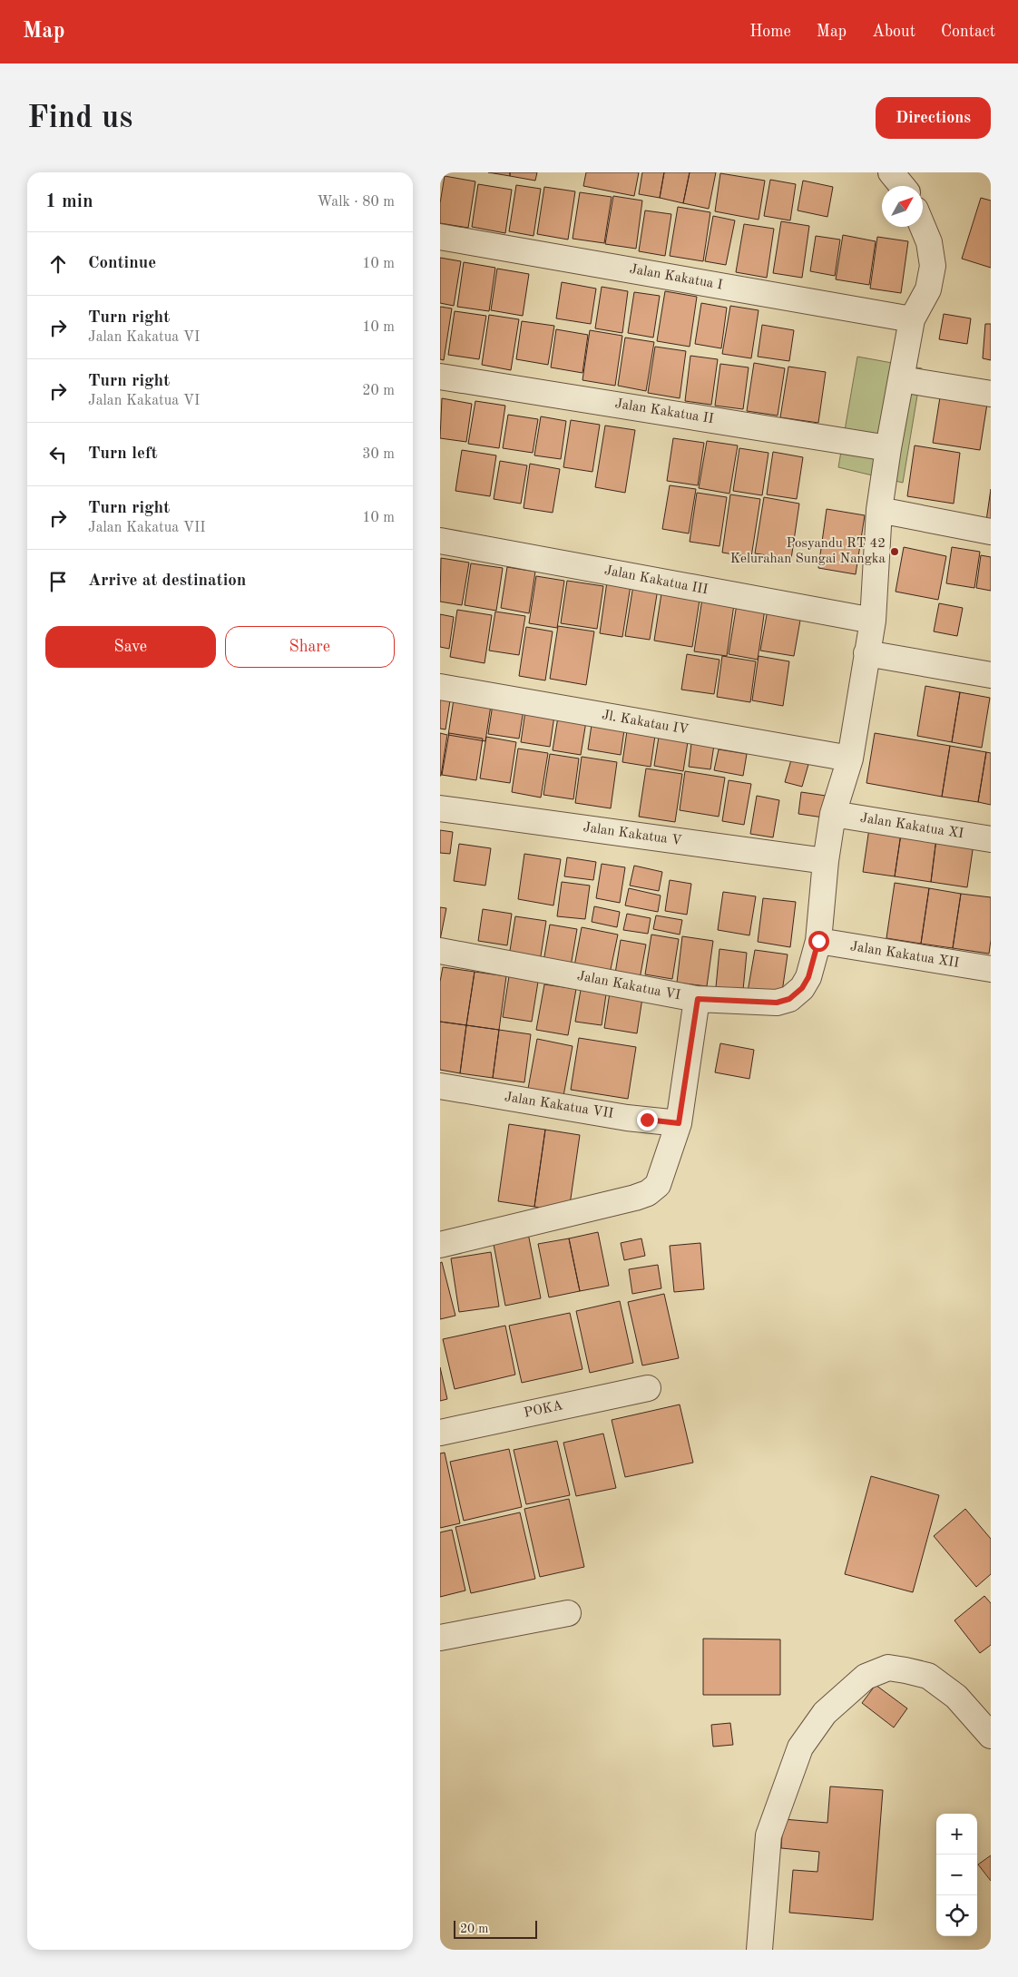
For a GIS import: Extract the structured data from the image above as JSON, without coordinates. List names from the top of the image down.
{
  "streets": {
    "street": [
      "Jalan Kakatua I",
      "Jalan Kakatua II",
      "Jalan Kakatua III",
      "Jl. Kakatau IV",
      "Jalan Kakatua XI",
      "Jalan Kakatua V",
      "Jalan Kakatua XII",
      "Jalan Kakatua VI",
      "Jalan Kakatua VII",
      "POKA"
    ]
  },
  "crossings": [
    ["Jalan Kakatua XII", "Jalan Kakatua VI"]
  ],
  "places": ["Posyandu RT 42 Kelurahan Sungai Nangka"],
  "scale_bar": "20 m",
  "north": "top right",
  "page": {
    "header": "Map",
    "nav": [
      "Home",
      "Map",
      "About",
      "Contact"
    ],
    "buttons": [
      "Directions",
      ["Save", "Share"]
    ],
    "title": "Find us",
    "heading": ["1 min", "Walk · 80 m"],
    "list": [
      ["Continue", "10 m"],
      ["Turn right", "Jalan Kakatua VI", "10 m"],
      ["Turn right", "Jalan Kakatua VI", "20 m"],
      ["Turn left", "30 m"],
      ["Turn right", "Jalan Kakatua VII", "10 m"],
      "Arrive at destination"
    ],
    "map_buttons": ["+", "−"],
    "scale": "20 m"
  }
}
